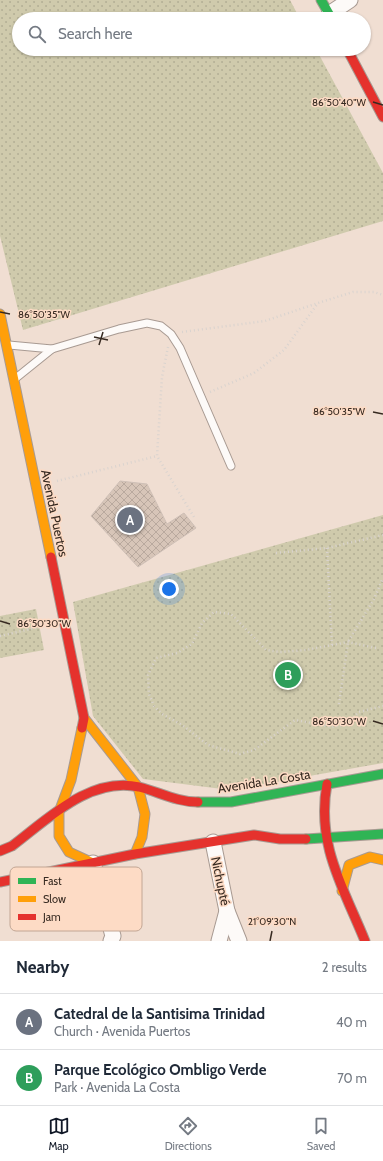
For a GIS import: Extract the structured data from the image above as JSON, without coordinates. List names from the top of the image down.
{
  "streets": {
    "street": ["Avenida Puertos", "Avenida La Costa", "Nichupté"]
  },
  "crossings": [
    ["Avenida Puertos", "Avenida La Costa"]
  ],
  "legend": ["Fast", "Slow", "Jam"],
  "page": {
    "search": "Search here",
    "pins": ["A", "B"],
    "heading": ["Nearby", "2 results"],
    "list": [
      {
        "mark": "A",
        "name": "Catedral de la Santisima Trinidad",
        "note": "Church · Avenida Puertos",
        "value": "40 m"
      },
      {
        "mark": "B",
        "name": "Parque Ecológico Ombligo Verde",
        "note": "Park · Avenida La Costa",
        "value": "70 m"
      }
    ],
    "nav": ["Map", "Directions", "Saved"]
  },
  "coordinates": [
    "86°50'40\"W",
    "86°50'35\"W",
    "86°50'30\"W",
    "21°09'30\"N"
  ]
}
